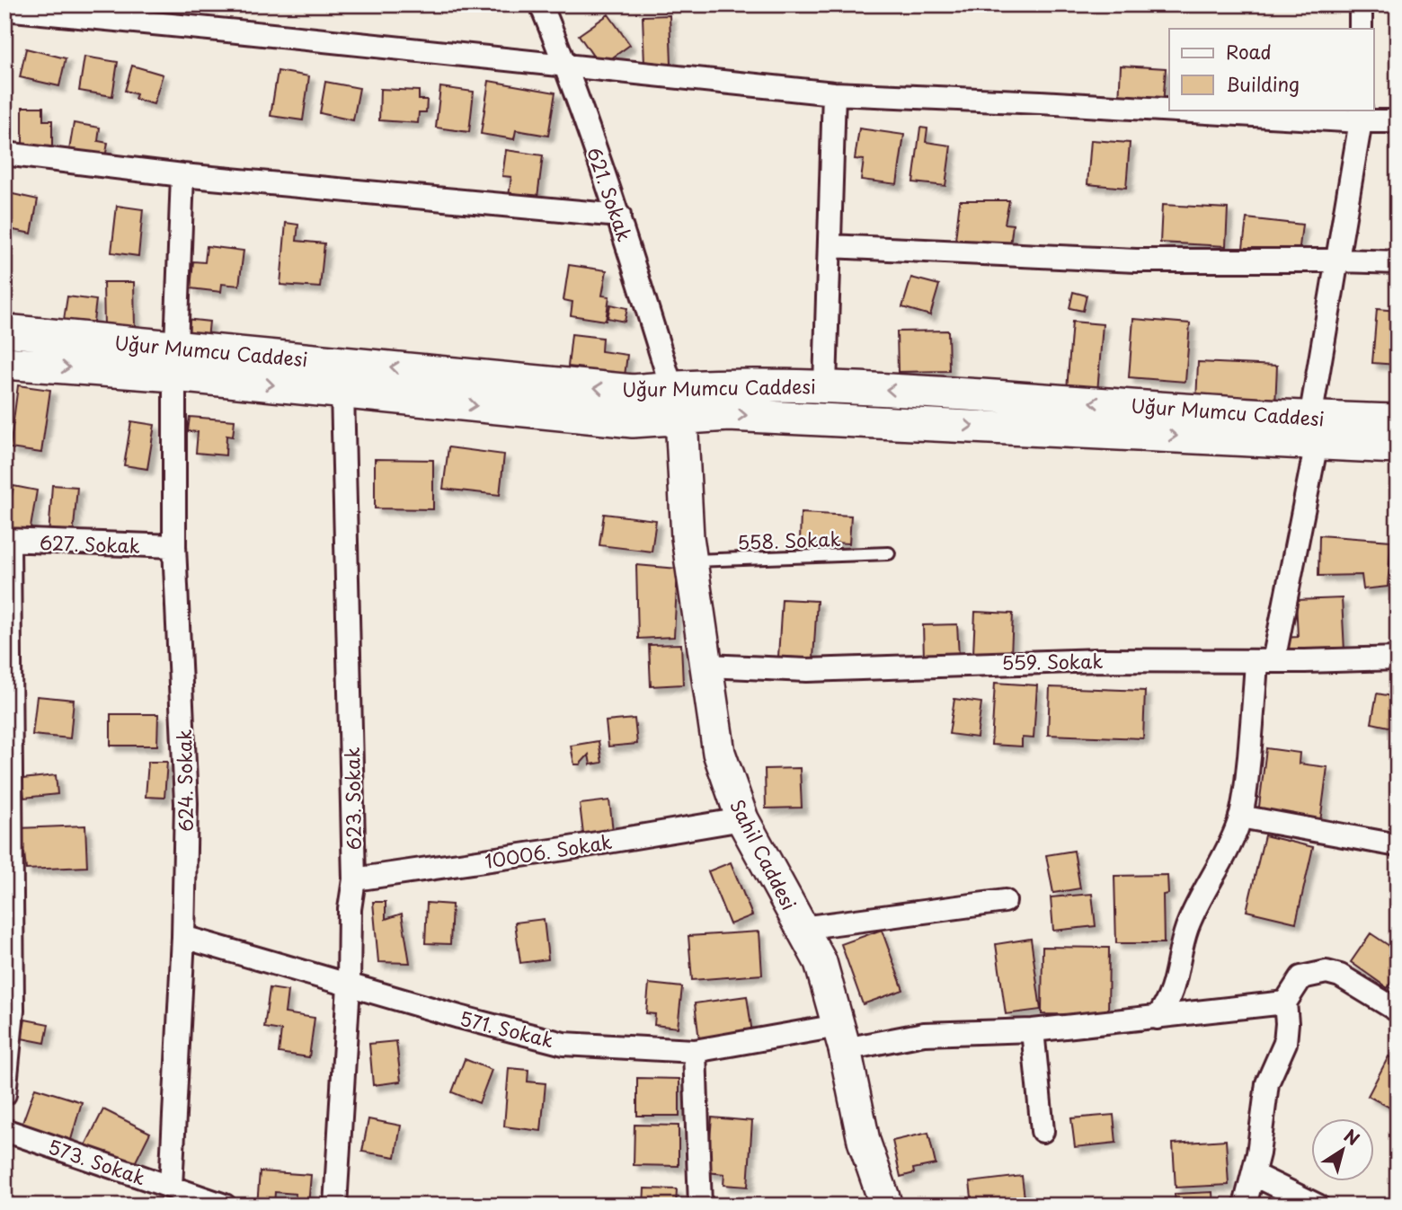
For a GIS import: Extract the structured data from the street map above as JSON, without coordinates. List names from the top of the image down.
{
  "streets": {
    "street": [
      "621. Sokak",
      "Uğur Mumcu Caddesi",
      "627. Sokak",
      "559. Sokak",
      "624. Sokak",
      "623. Sokak",
      "10006. Sokak",
      "Sahil Caddesi",
      "571. Sokak",
      "573. Sokak"
    ],
    "lane": ["558. Sokak"]
  },
  "crossings": [
    ["621. Sokak", "Uğur Mumcu Caddesi"],
    ["621. Sokak", "Sahil Caddesi"],
    ["Uğur Mumcu Caddesi", "624. Sokak"],
    ["Uğur Mumcu Caddesi", "623. Sokak"],
    ["Uğur Mumcu Caddesi", "Sahil Caddesi"],
    ["558. Sokak", "Sahil Caddesi"],
    ["627. Sokak", "624. Sokak"],
    ["559. Sokak", "Sahil Caddesi"],
    ["624. Sokak", "571. Sokak"],
    ["624. Sokak", "573. Sokak"],
    ["623. Sokak", "10006. Sokak"],
    ["623. Sokak", "571. Sokak"],
    ["10006. Sokak", "Sahil Caddesi"],
    ["Sahil Caddesi", "571. Sokak"]
  ],
  "legend": ["Road", "Building"],
  "north": "top right"
}
